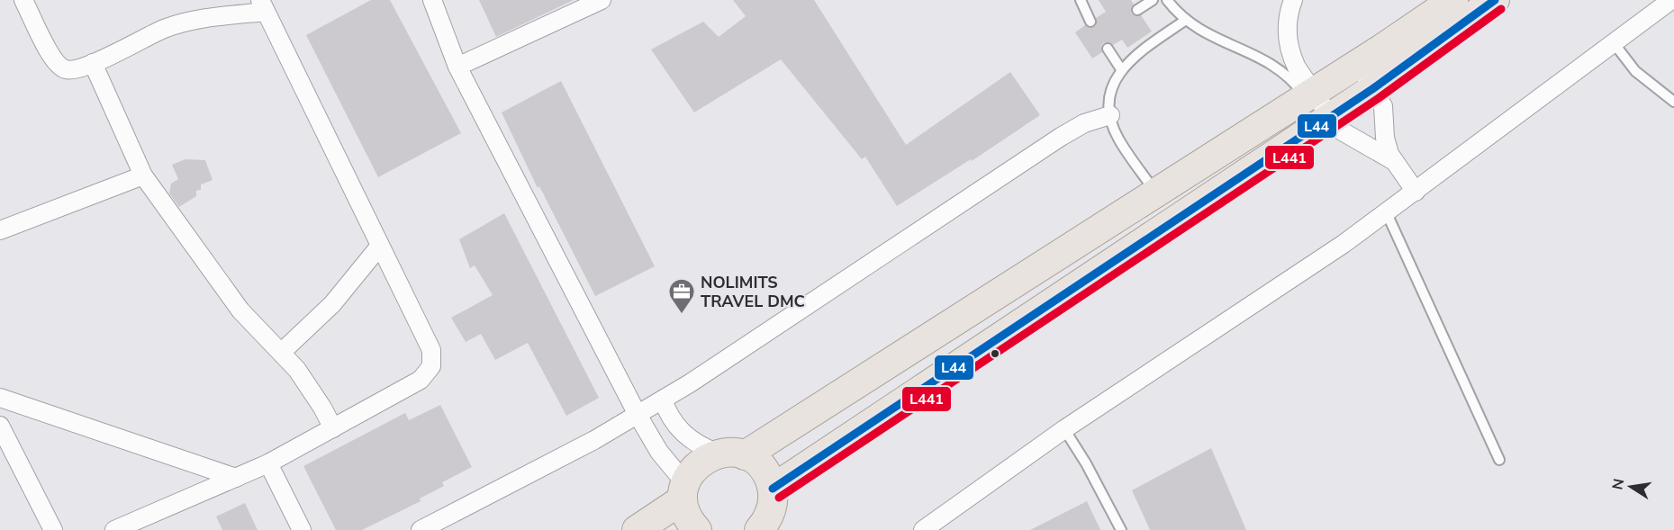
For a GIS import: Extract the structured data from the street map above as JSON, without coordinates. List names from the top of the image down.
{
  "places": {
    "office": ["NOLIMITS TRAVEL DMC"]
  },
  "lines": ["transit line L44", "transit line L441"],
  "north": "left"
}
